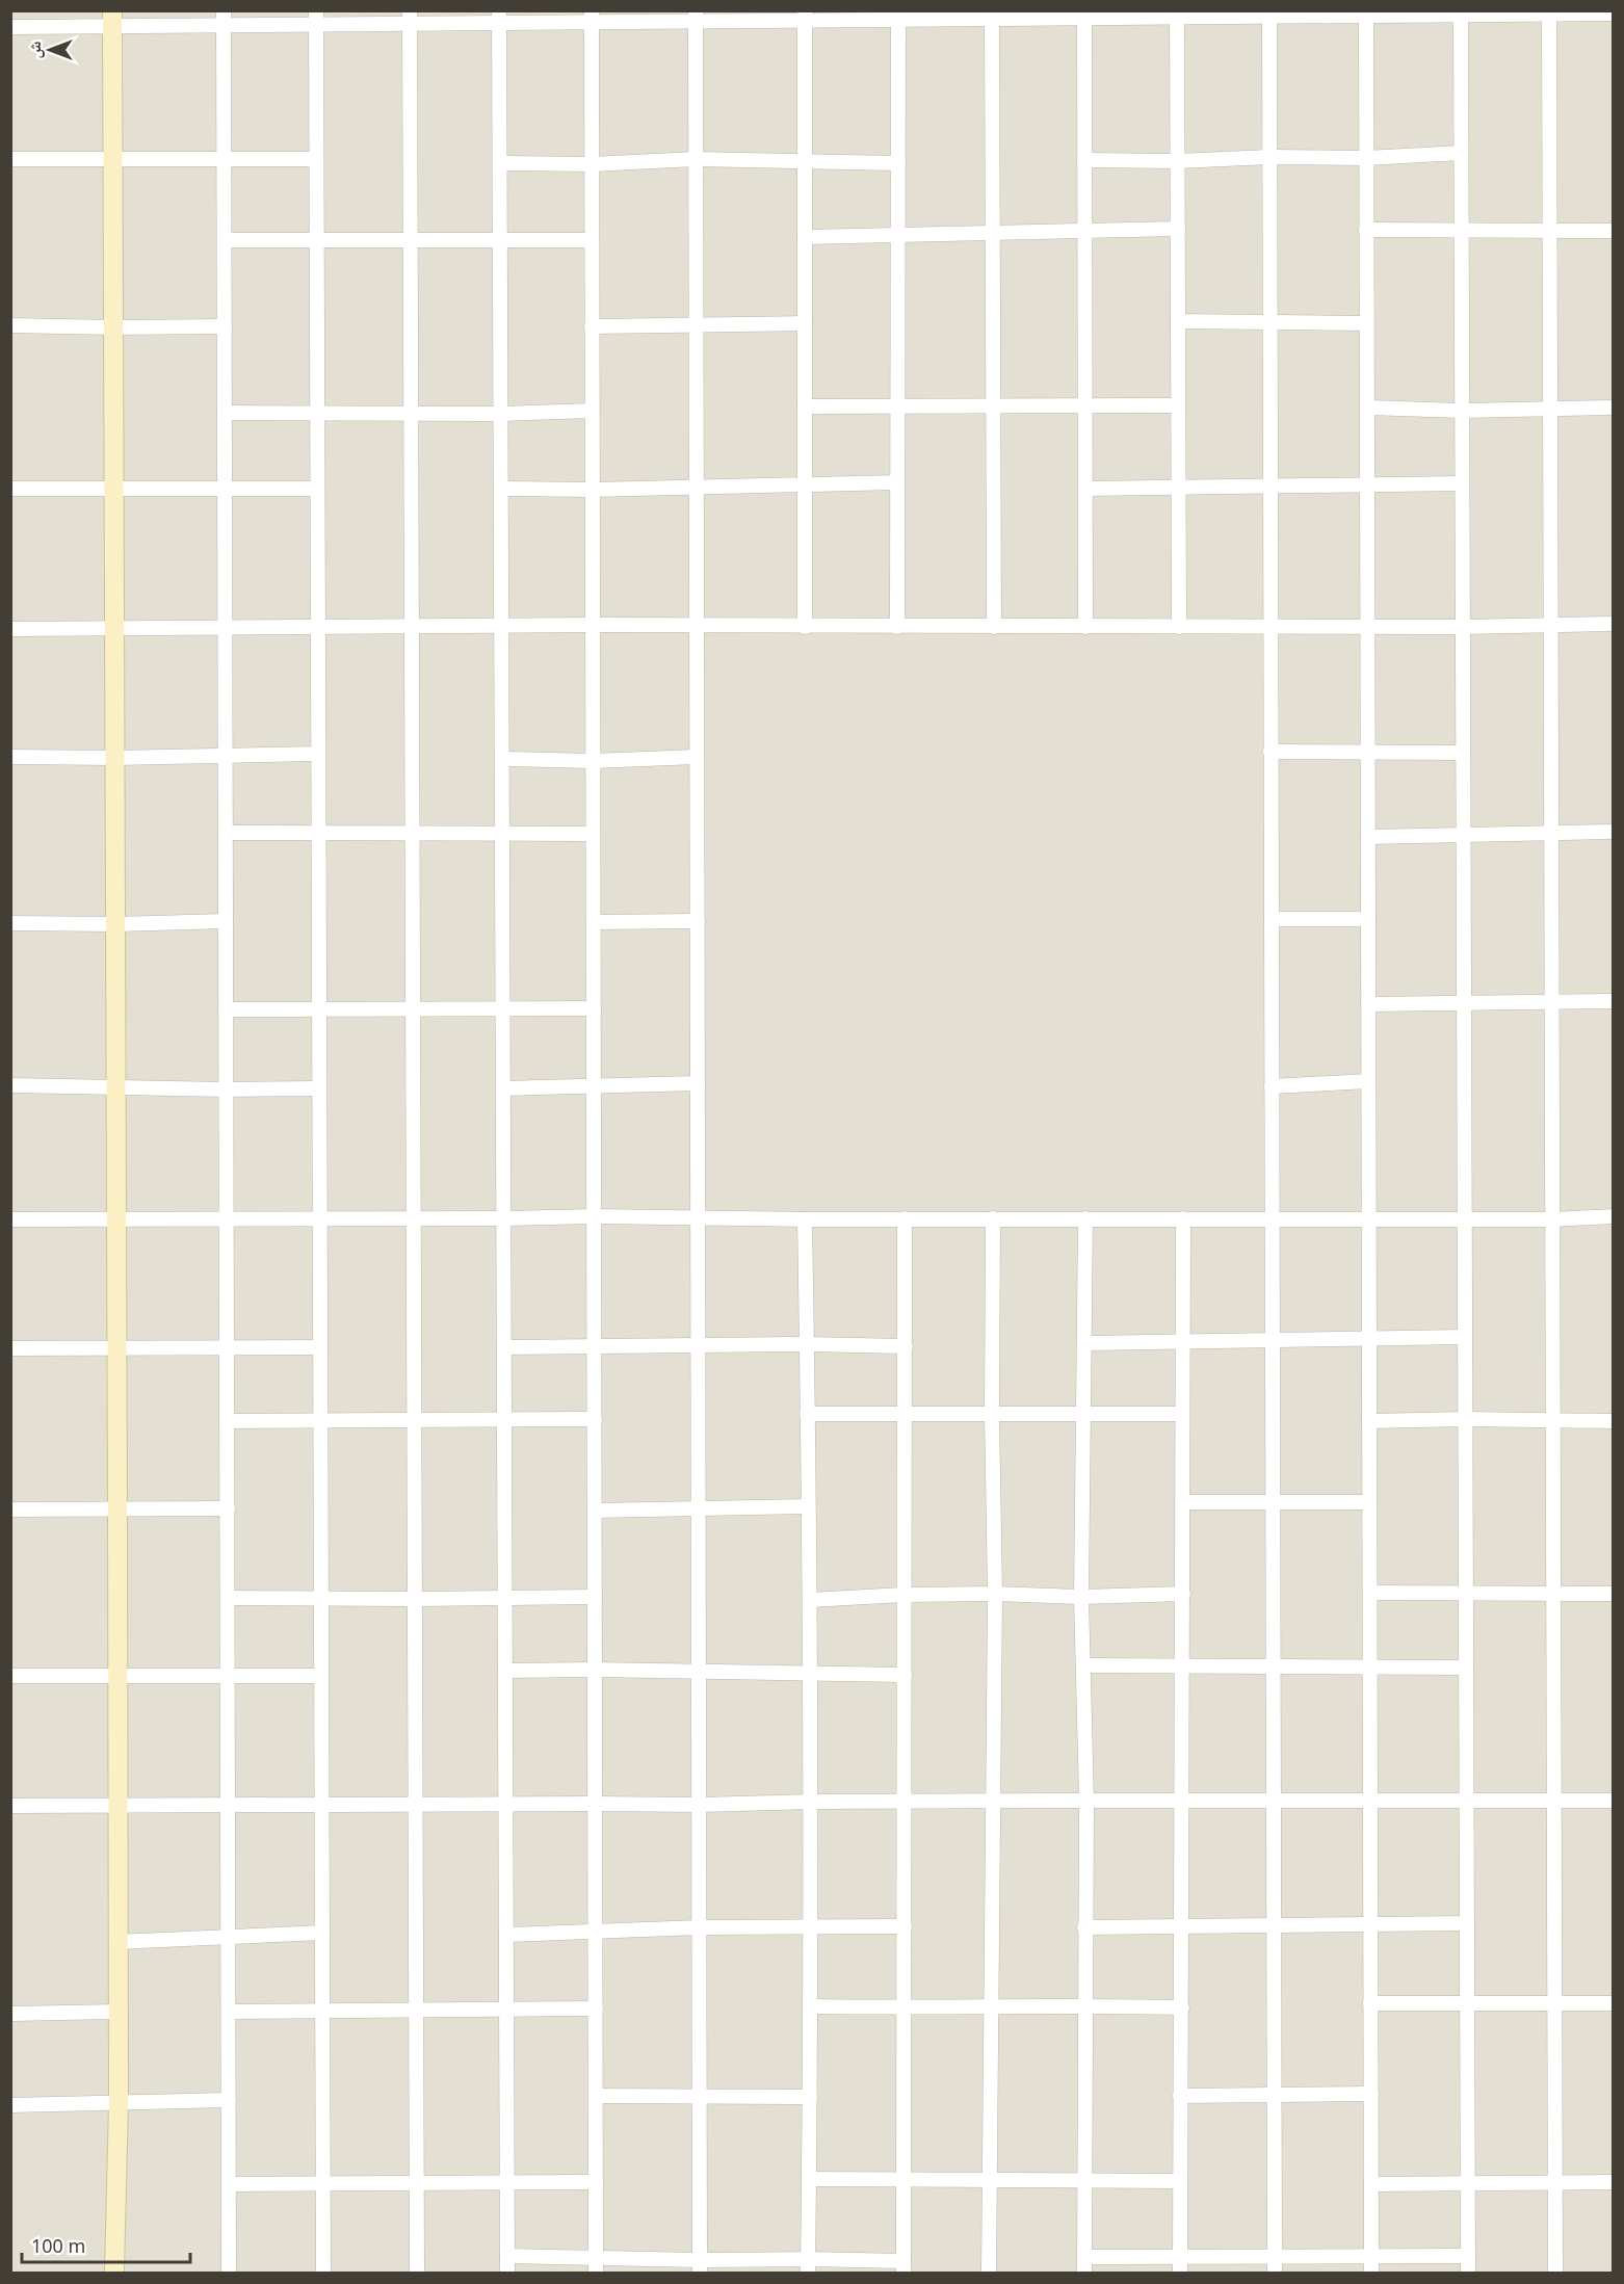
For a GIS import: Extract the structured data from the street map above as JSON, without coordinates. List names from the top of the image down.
{
  "scale_bar": "100 m",
  "north": "left"
}
